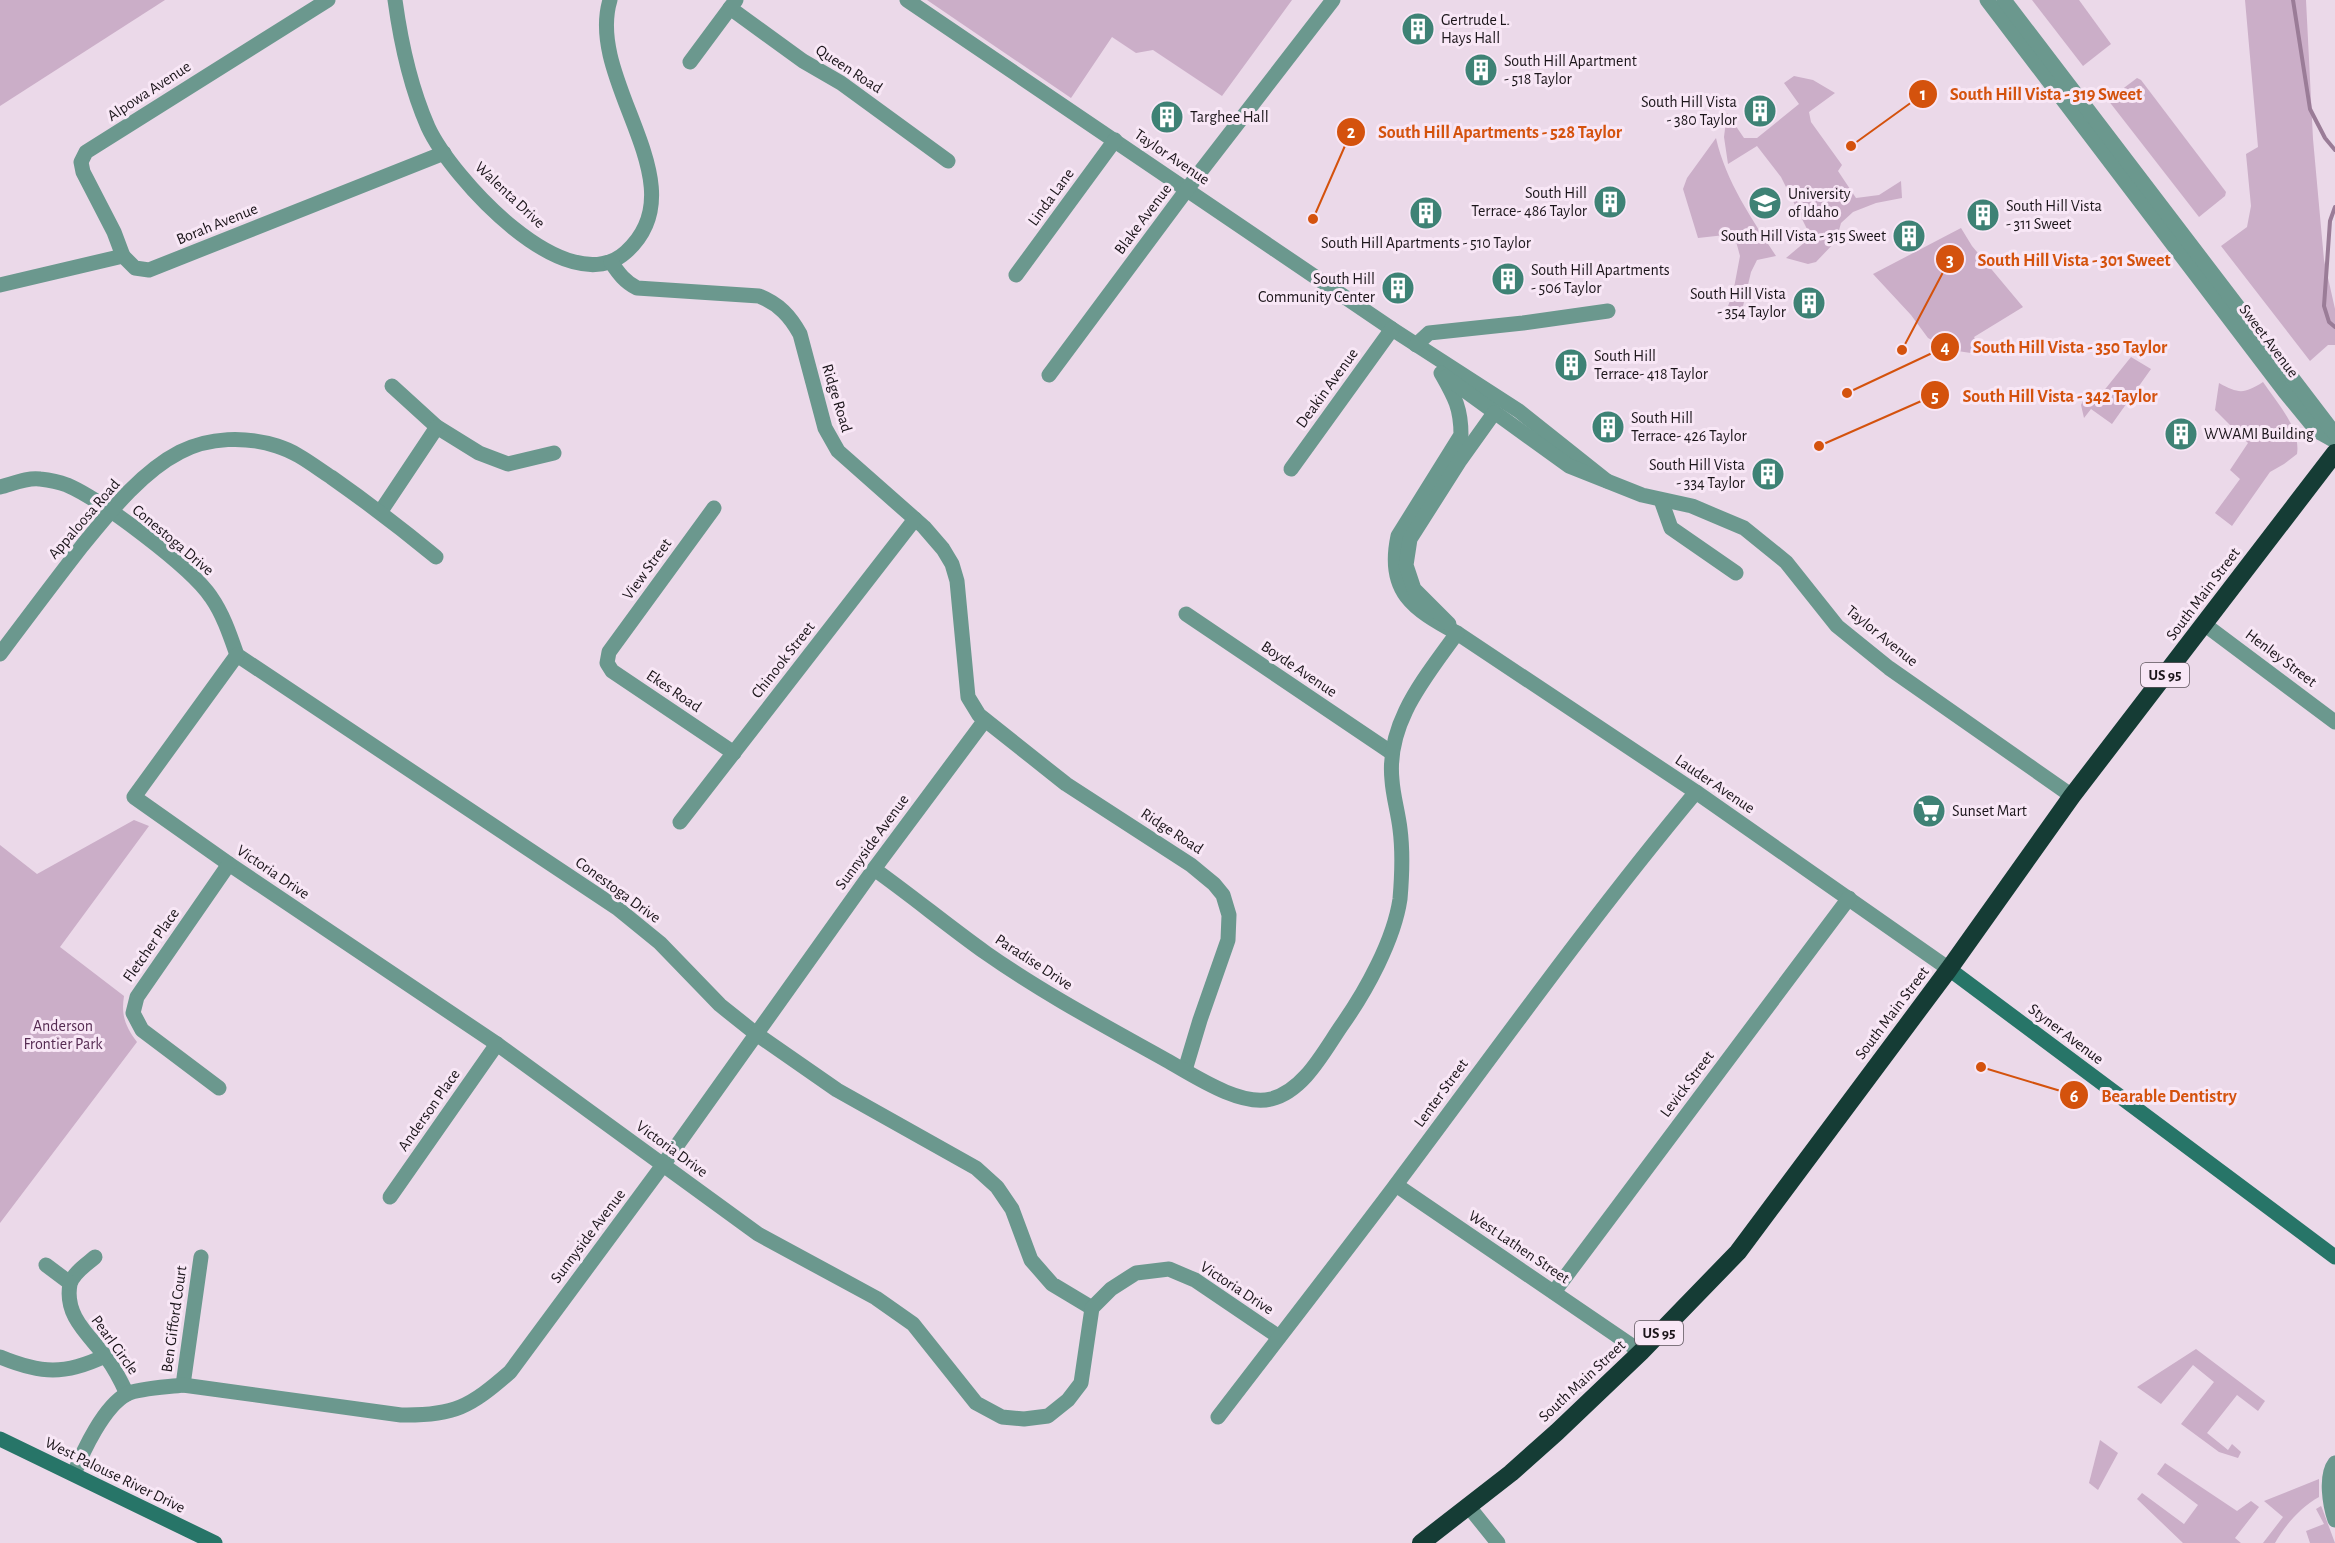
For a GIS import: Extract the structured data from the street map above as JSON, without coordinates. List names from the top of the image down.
{
  "streets": {
    "highway": ["South Main Street", "US 95"],
    "street": [
      "Queen Road",
      "Alpowa Avenue",
      "Taylor Avenue",
      "Walenta Drive",
      "Linda Lane",
      "Blake Avenue",
      "Borah Avenue",
      "Sweet Avenue",
      "Deakin Avenue",
      "Ridge Road",
      "Appaloosa Road",
      "Conestoga Drive",
      "View Street",
      "Henley Street",
      "Chinook Street",
      "Boyde Avenue",
      "Ekes Road",
      "Lauder Avenue",
      "Sunnyside Avenue",
      "Victoria Drive",
      "Fletcher Place",
      "Paradise Drive",
      "Styner Avenue",
      "Levick Street",
      "Lenter Street",
      "Anderson Place",
      "West Lathen Street",
      "Ben Gifford Court",
      "Pearl Circle",
      "West Palouse River Drive"
    ]
  },
  "crossings": [
    ["Alpowa Avenue", "Borah Avenue"],
    ["Taylor Avenue", "Linda Lane"],
    ["Taylor Avenue", "Blake Avenue"],
    ["Taylor Avenue", "Deakin Avenue"],
    ["Taylor Avenue", "South Main Street"],
    ["Taylor Avenue", "Lauder Avenue"],
    ["Walenta Drive", "Borah Avenue"],
    ["Walenta Drive", "Ridge Road"],
    ["Ridge Road", "Chinook Street"],
    ["Ridge Road", "Sunnyside Avenue"],
    ["Ridge Road", "Paradise Drive"],
    ["Appaloosa Road", "Conestoga Drive"],
    ["Conestoga Drive", "Sunnyside Avenue"],
    ["Conestoga Drive", "Victoria Drive"],
    ["View Street", "Ekes Road"],
    ["South Main Street", "Henley Street"],
    ["South Main Street", "Lauder Avenue"],
    ["South Main Street", "Styner Avenue"],
    ["South Main Street", "West Lathen Street"],
    ["Chinook Street", "Ekes Road"],
    ["Lauder Avenue", "Styner Avenue"],
    ["Lauder Avenue", "Levick Street"],
    ["Lauder Avenue", "Lenter Street"],
    ["Sunnyside Avenue", "Victoria Drive"],
    ["Sunnyside Avenue", "Paradise Drive"],
    ["Sunnyside Avenue", "Ben Gifford Court"],
    ["Sunnyside Avenue", "Pearl Circle"],
    ["Victoria Drive", "Fletcher Place"],
    ["Victoria Drive", "Lenter Street"],
    ["Victoria Drive", "Anderson Place"],
    ["Levick Street", "West Lathen Street"],
    ["Lenter Street", "West Lathen Street"]
  ],
  "parks": ["Anderson Frontier Park"],
  "places": {
    "building": [
      "Gertrude L. Hays Hall",
      "South Hill Apartment - 518 Taylor",
      "South Hill Vista - 380 Taylor",
      "Targhee Hall",
      "South Hill Terrace- 486 Taylor",
      "South Hill Apartments - 510 Taylor",
      "South Hill Vista - 311 Sweet",
      "South Hill Vista - 315 Sweet",
      "South Hill Apartments - 506 Taylor",
      "South Hill Community Center",
      "South Hill Vista - 354 Taylor",
      "South Hill Terrace- 418 Taylor",
      "South Hill Terrace- 426 Taylor",
      "WWAMI Building",
      "South Hill Vista - 334 Taylor"
    ],
    "other": [
      "South Hill Vista - 319 Sweet",
      "South Hill Apartments - 528 Taylor",
      "South Hill Vista - 301 Sweet",
      "South Hill Vista - 350 Taylor",
      "South Hill Vista - 342 Taylor",
      "Bearable Dentistry"
    ],
    "school or university": ["University of Idaho"],
    "supermarket": ["Sunset Mart"]
  }
}
